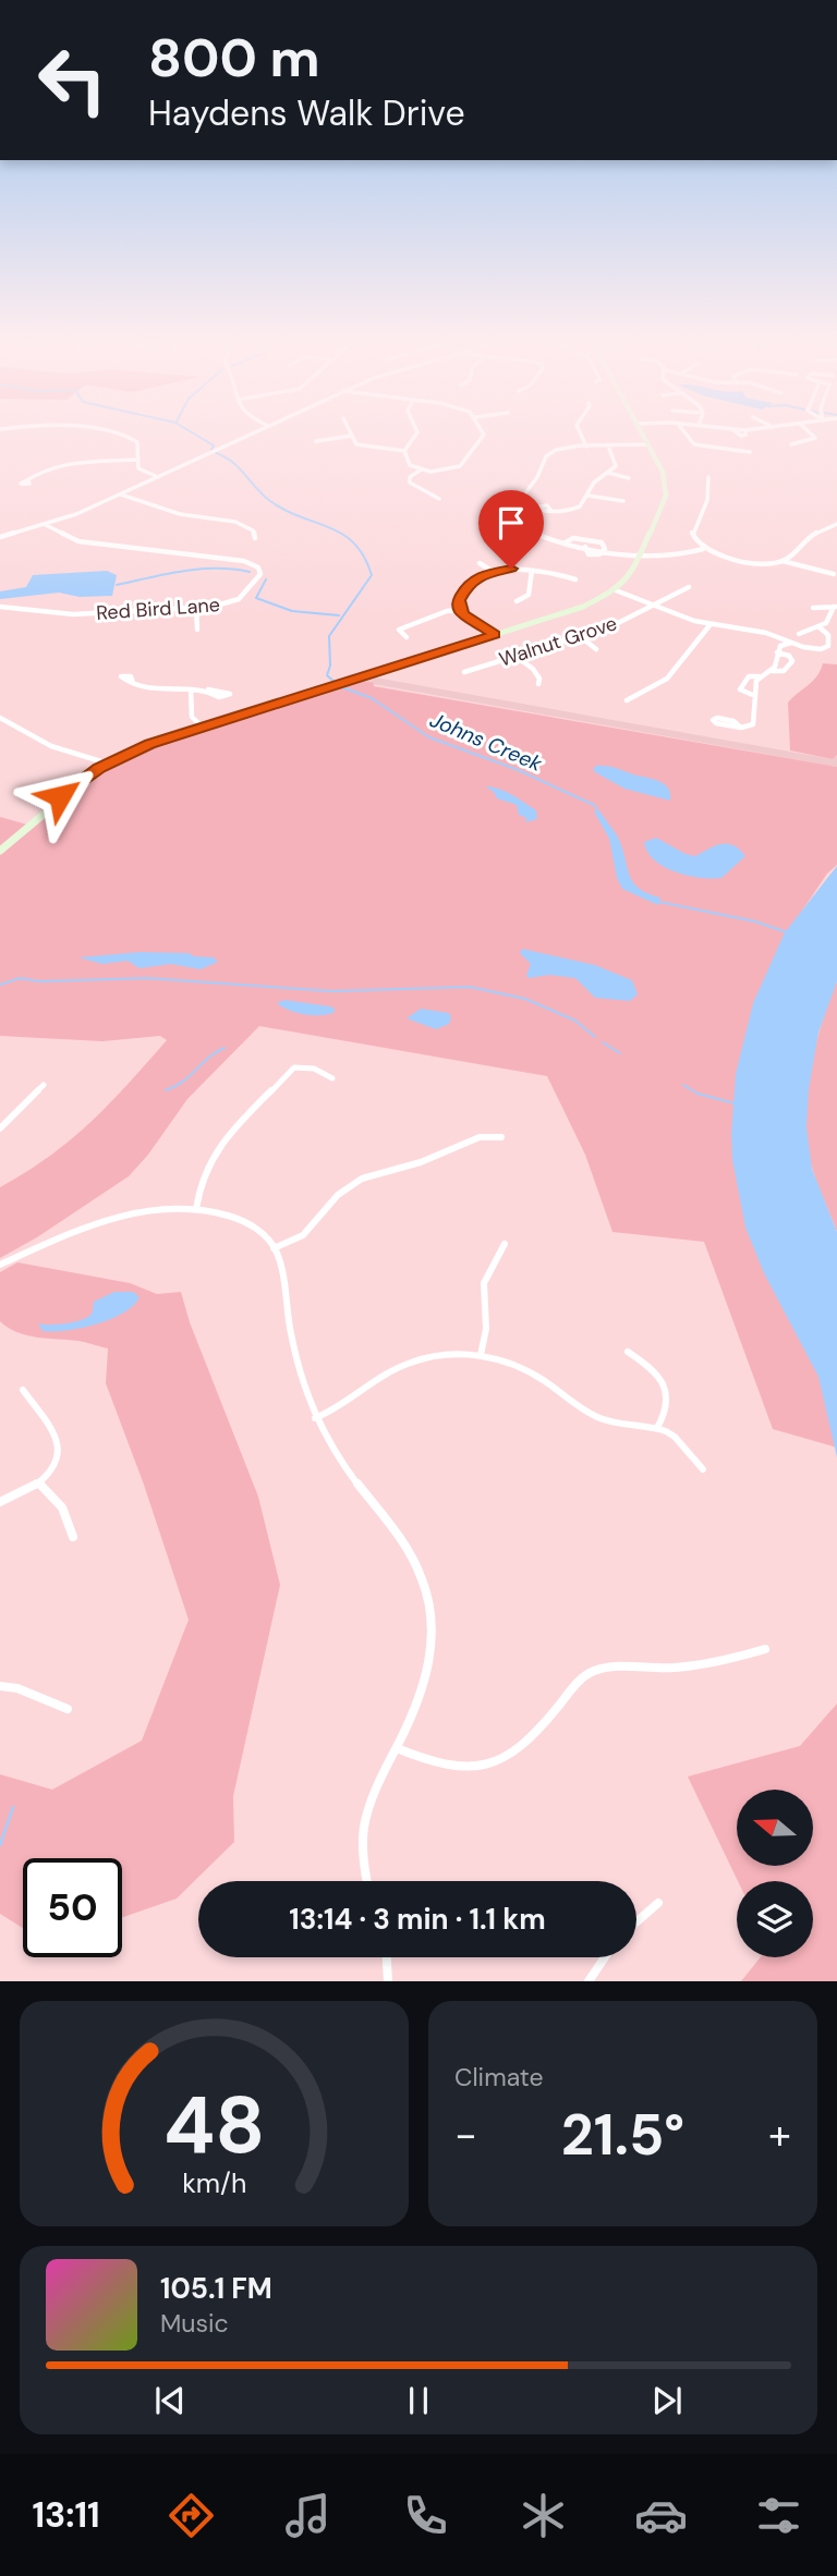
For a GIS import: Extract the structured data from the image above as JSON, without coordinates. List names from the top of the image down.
{
  "streets": {
    "street": ["Red Bird Lane", "Walnut Grove"]
  },
  "water": ["Johns Creek"],
  "north": "left",
  "page": {
    "turn": ["800 m", "Haydens Walk Drive"],
    "limit": "50",
    "trip": "13:14 · 3 min · 1.1 km",
    "tile": "Climate",
    "heat": ["−", "21.5°", "+"],
    "song": ["105.1 FM", "Music"],
    "tabs": "13:11",
    "gauge": ["48", "km/h"]
  }
}
